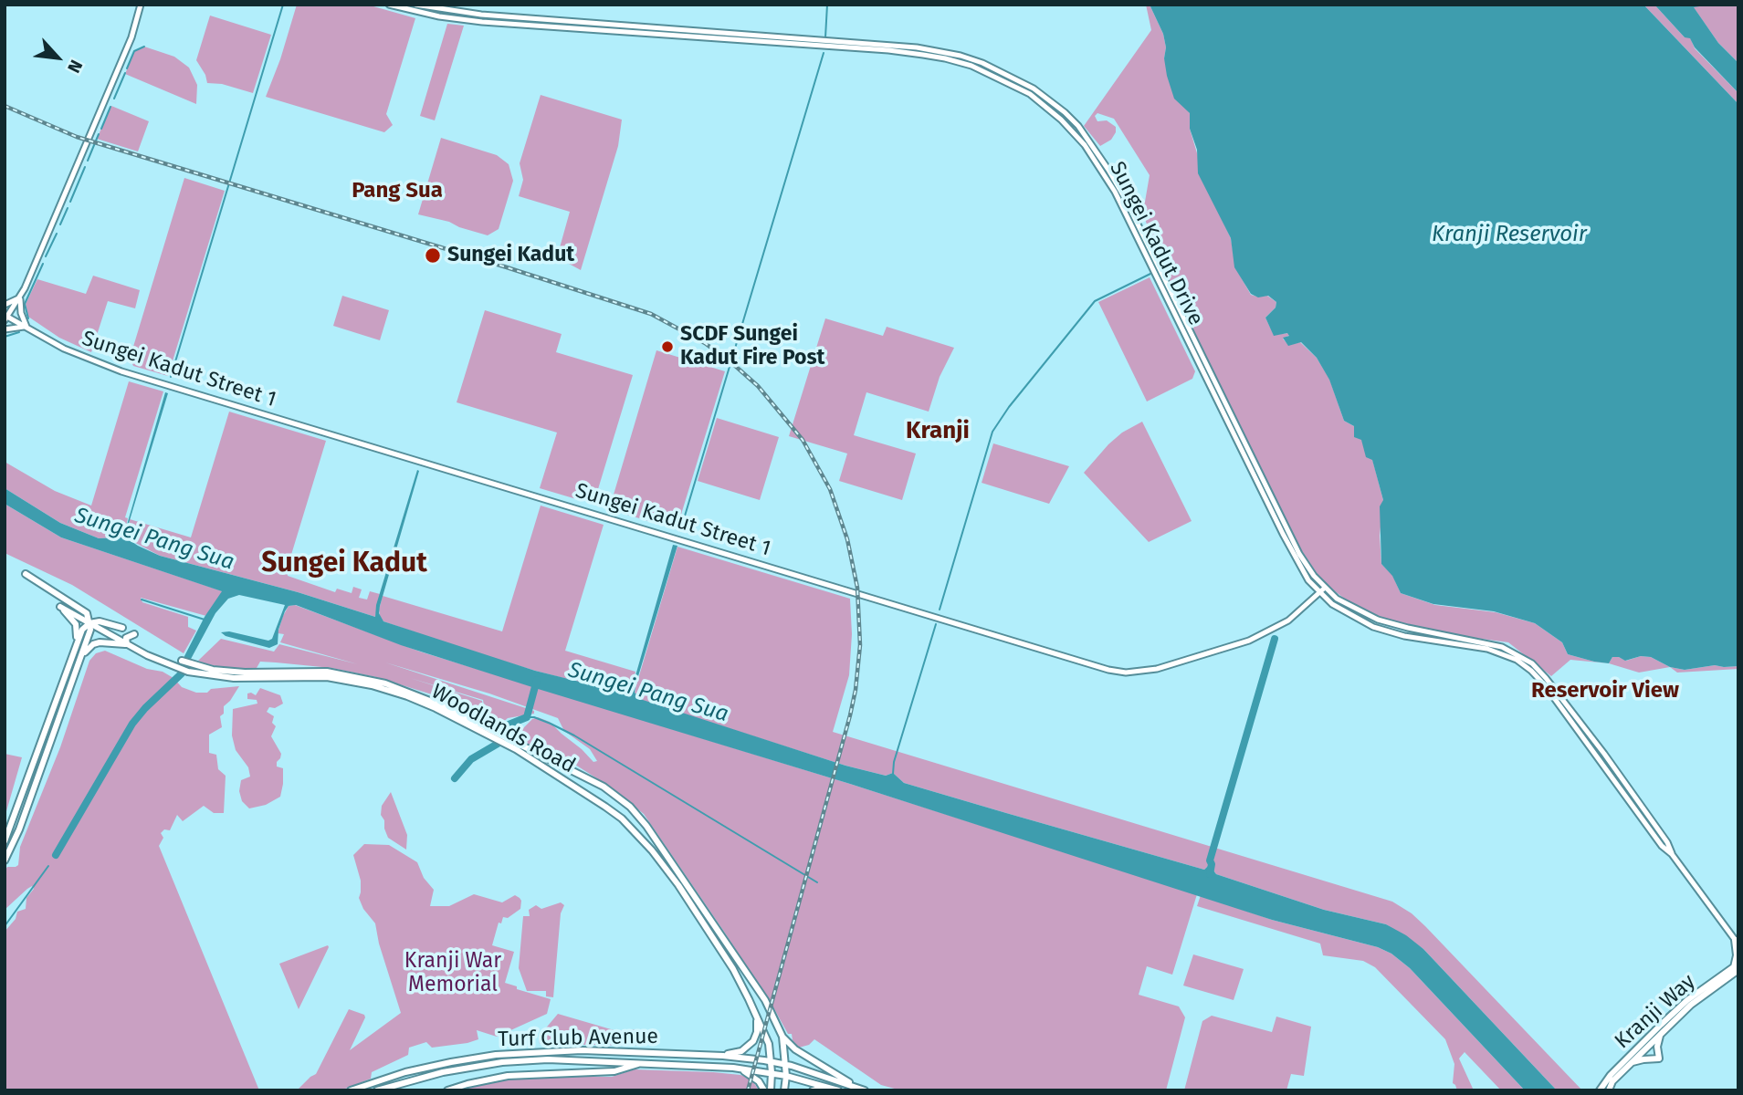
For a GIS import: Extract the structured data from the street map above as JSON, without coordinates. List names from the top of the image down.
{
  "streets": {
    "main road": [
      "Sungei Kadut Drive",
      "Sungei Kadut Street 1",
      "Woodlands Road",
      "Kranji Way",
      "Turf Club Avenue"
    ]
  },
  "crossings": [
    ["Sungei Kadut Drive", "Sungei Kadut Street 1"],
    ["Woodlands Road", "Turf Club Avenue"]
  ],
  "districts": [
    "Pang Sua",
    "Kranji",
    "Sungei Kadut",
    "Reservoir View"
  ],
  "water": ["Kranji Reservoir", "Sungei Pang Sua"],
  "parks": ["Kranji War Memorial"],
  "places": ["Sungei Kadut", "SCDF Sungei Kadut Fire Post"],
  "north": "bottom right"
}
